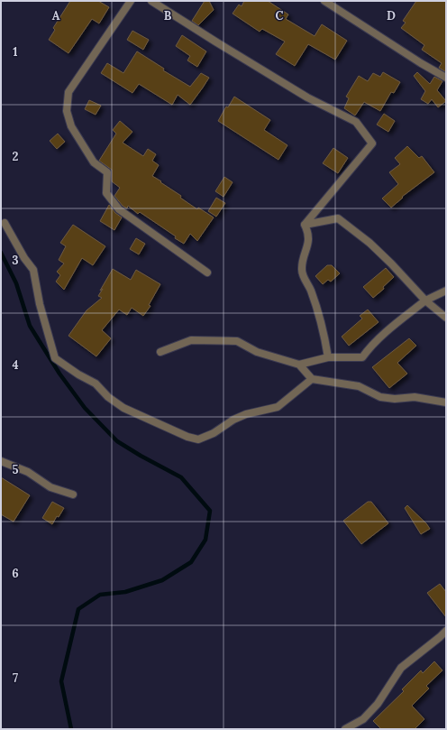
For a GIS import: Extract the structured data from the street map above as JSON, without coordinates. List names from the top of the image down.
{
  "grid": {
    "columns": [
      "A",
      "B",
      "C",
      "D"
    ],
    "rows": [
      "1",
      "2",
      "3",
      "4",
      "5",
      "6",
      "7"
    ]
  }
}
